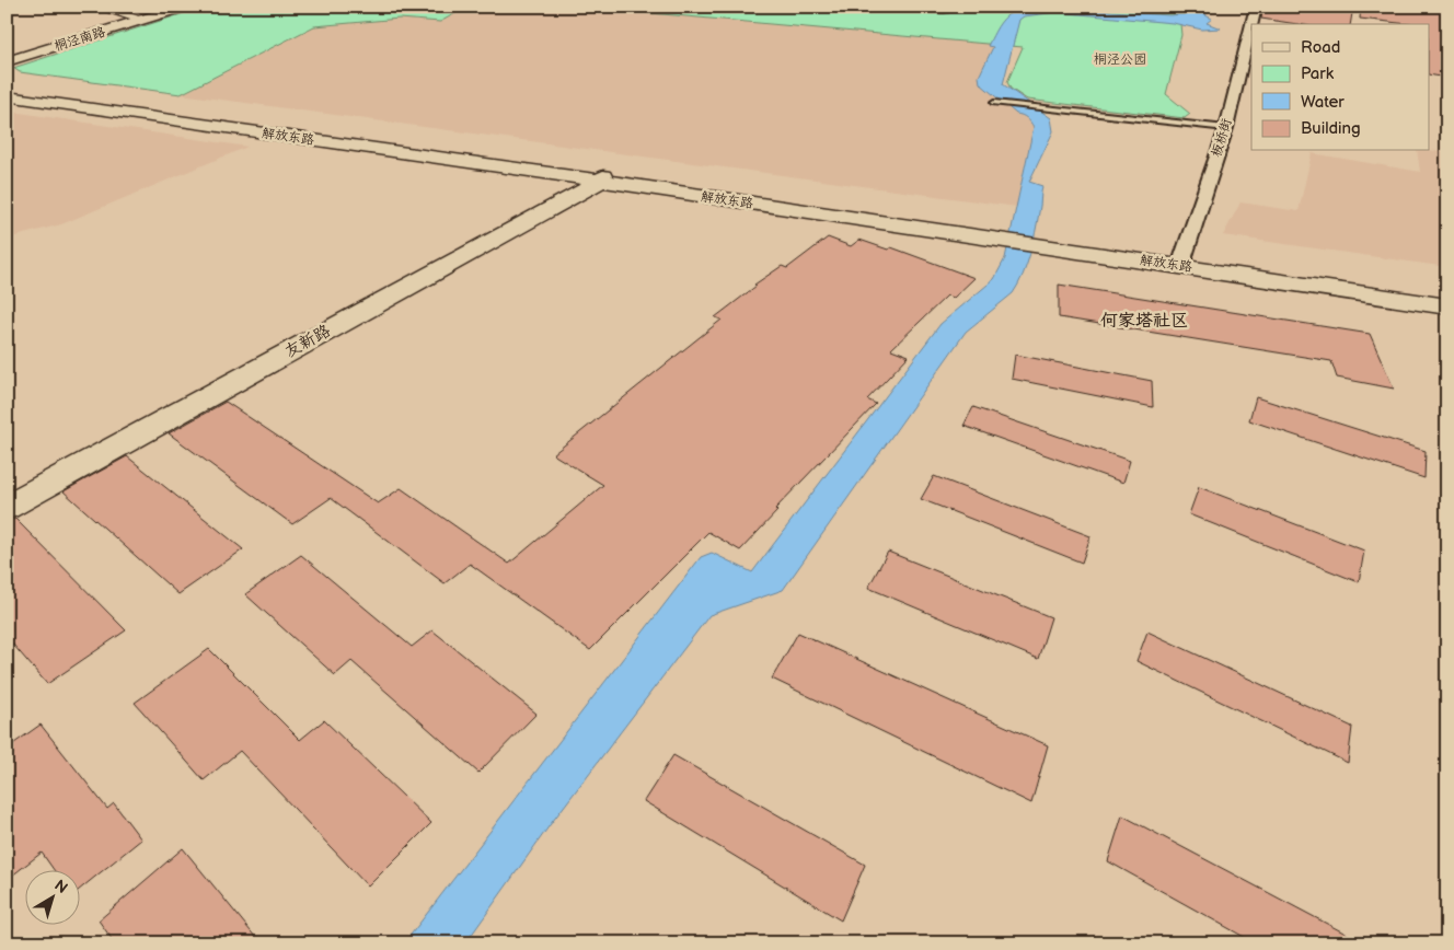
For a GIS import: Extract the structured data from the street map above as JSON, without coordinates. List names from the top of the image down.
{
  "streets": {
    "main road": ["桐泾南路", "解放东路", "友新路"],
    "street": ["板桥街"]
  },
  "crossings": [
    ["解放东路", "板桥街"],
    ["解放东路", "友新路"]
  ],
  "districts": ["何家塔社区"],
  "parks": ["桐泾公园"],
  "legend": [
    "Road",
    "Park",
    "Water",
    "Building"
  ],
  "north": "top right"
}
